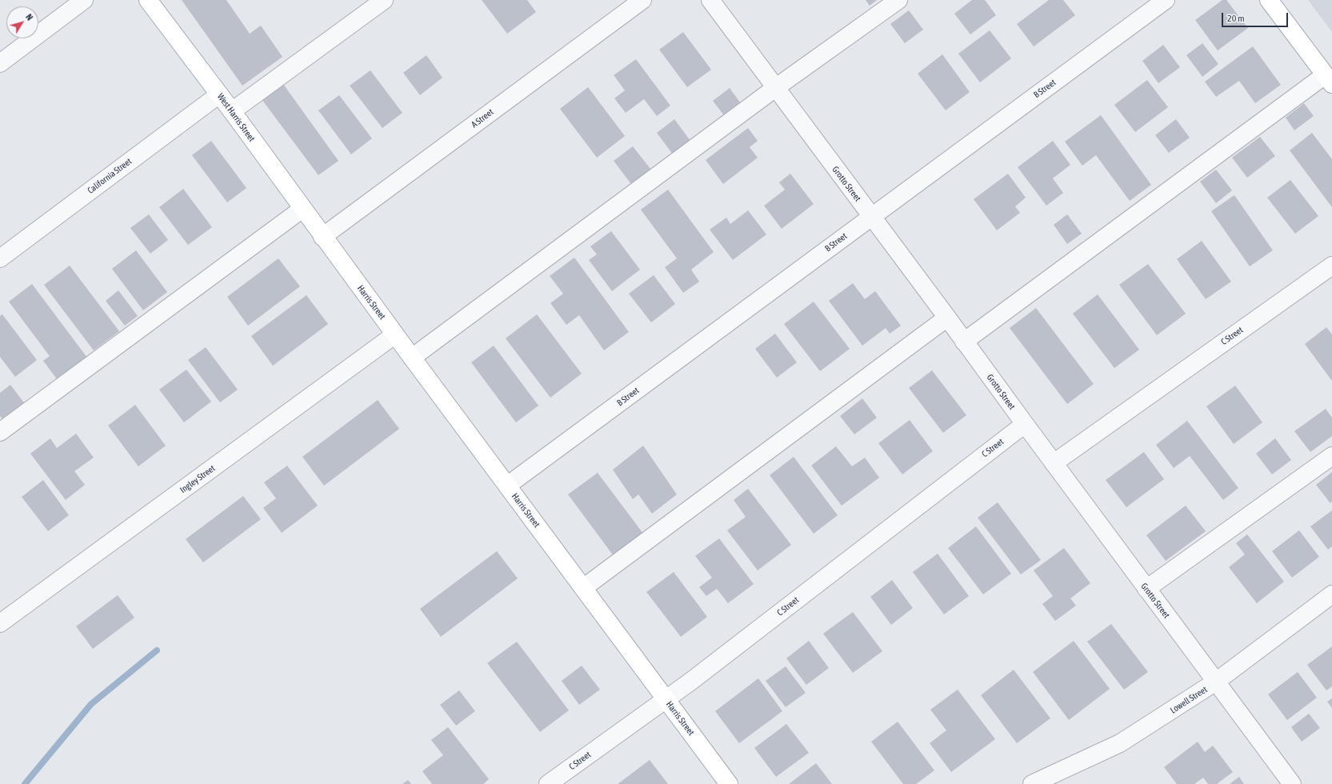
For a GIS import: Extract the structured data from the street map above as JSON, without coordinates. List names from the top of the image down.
{
  "streets": {
    "main road": ["West Harris Street", "Harris Street"],
    "street": [
      "B Street",
      "A Street",
      "California Street",
      "Grotto Street",
      "C Street",
      "Ingley Street",
      "Lowell Street"
    ]
  },
  "crossings": [
    ["B Street", "Grotto Street"],
    ["B Street", "Harris Street"],
    ["West Harris Street", "A Street"],
    ["West Harris Street", "California Street"],
    ["West Harris Street", "Harris Street"],
    ["A Street", "Harris Street"],
    ["Grotto Street", "C Street"],
    ["Grotto Street", "Lowell Street"],
    ["Harris Street", "C Street"],
    ["Harris Street", "Ingley Street"]
  ],
  "scale_bar": "20 m",
  "north": "top right"
}
